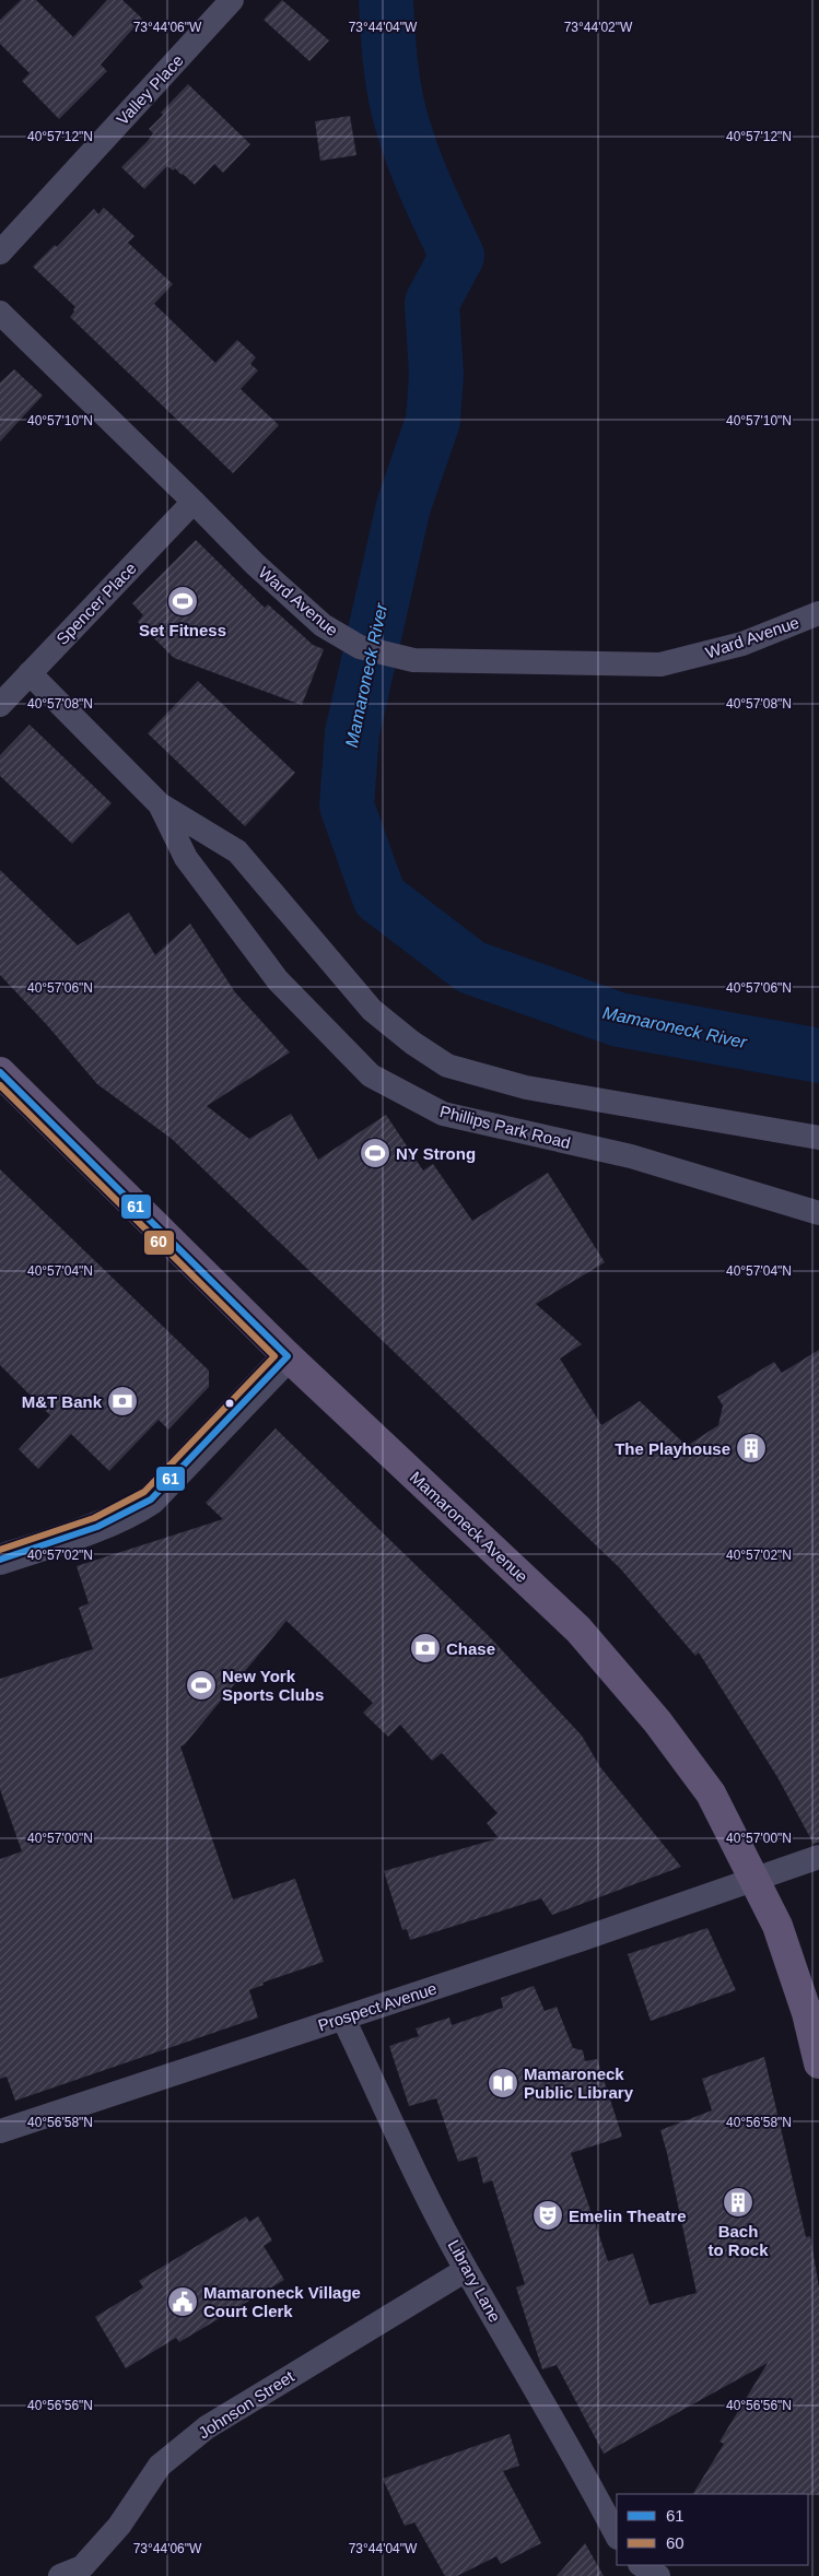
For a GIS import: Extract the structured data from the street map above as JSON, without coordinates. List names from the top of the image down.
{
  "streets": {
    "main road": ["Mamaroneck Avenue"],
    "street": [
      "Valley Place",
      "Ward Avenue",
      "Spencer Place",
      "Phillips Park Road",
      "Prospect Avenue",
      "Library Lane",
      "Johnson Street"
    ]
  },
  "crossings": [
    ["Ward Avenue", "Spencer Place"],
    ["Spencer Place", "Phillips Park Road"],
    ["Mamaroneck Avenue", "Prospect Avenue"],
    ["Prospect Avenue", "Library Lane"],
    ["Library Lane", "Johnson Street"]
  ],
  "water": ["Mamaroneck River"],
  "places": {
    "sports": ["Set Fitness", "NY Strong", "New York Sports Clubs"],
    "bank": ["M&T Bank", "Chase"],
    "building": ["The Playhouse", "Bach to Rock"],
    "library": ["Mamaroneck Public Library"],
    "theatre": ["Emelin Theatre"],
    "public building": ["Mamaroneck Village Court Clerk"]
  },
  "lines": ["transit line 61", "transit line 60"],
  "legend": ["61", "60"],
  "coordinates": [
    "73°44'06\"W",
    "73°44'04\"W",
    "73°44'02\"W",
    "40°57'12\"N",
    "40°57'10\"N",
    "40°57'08\"N",
    "40°57'06\"N",
    "40°57'04\"N",
    "40°57'02\"N",
    "40°57'00\"N",
    "40°56'58\"N",
    "40°56'56\"N"
  ]
}
